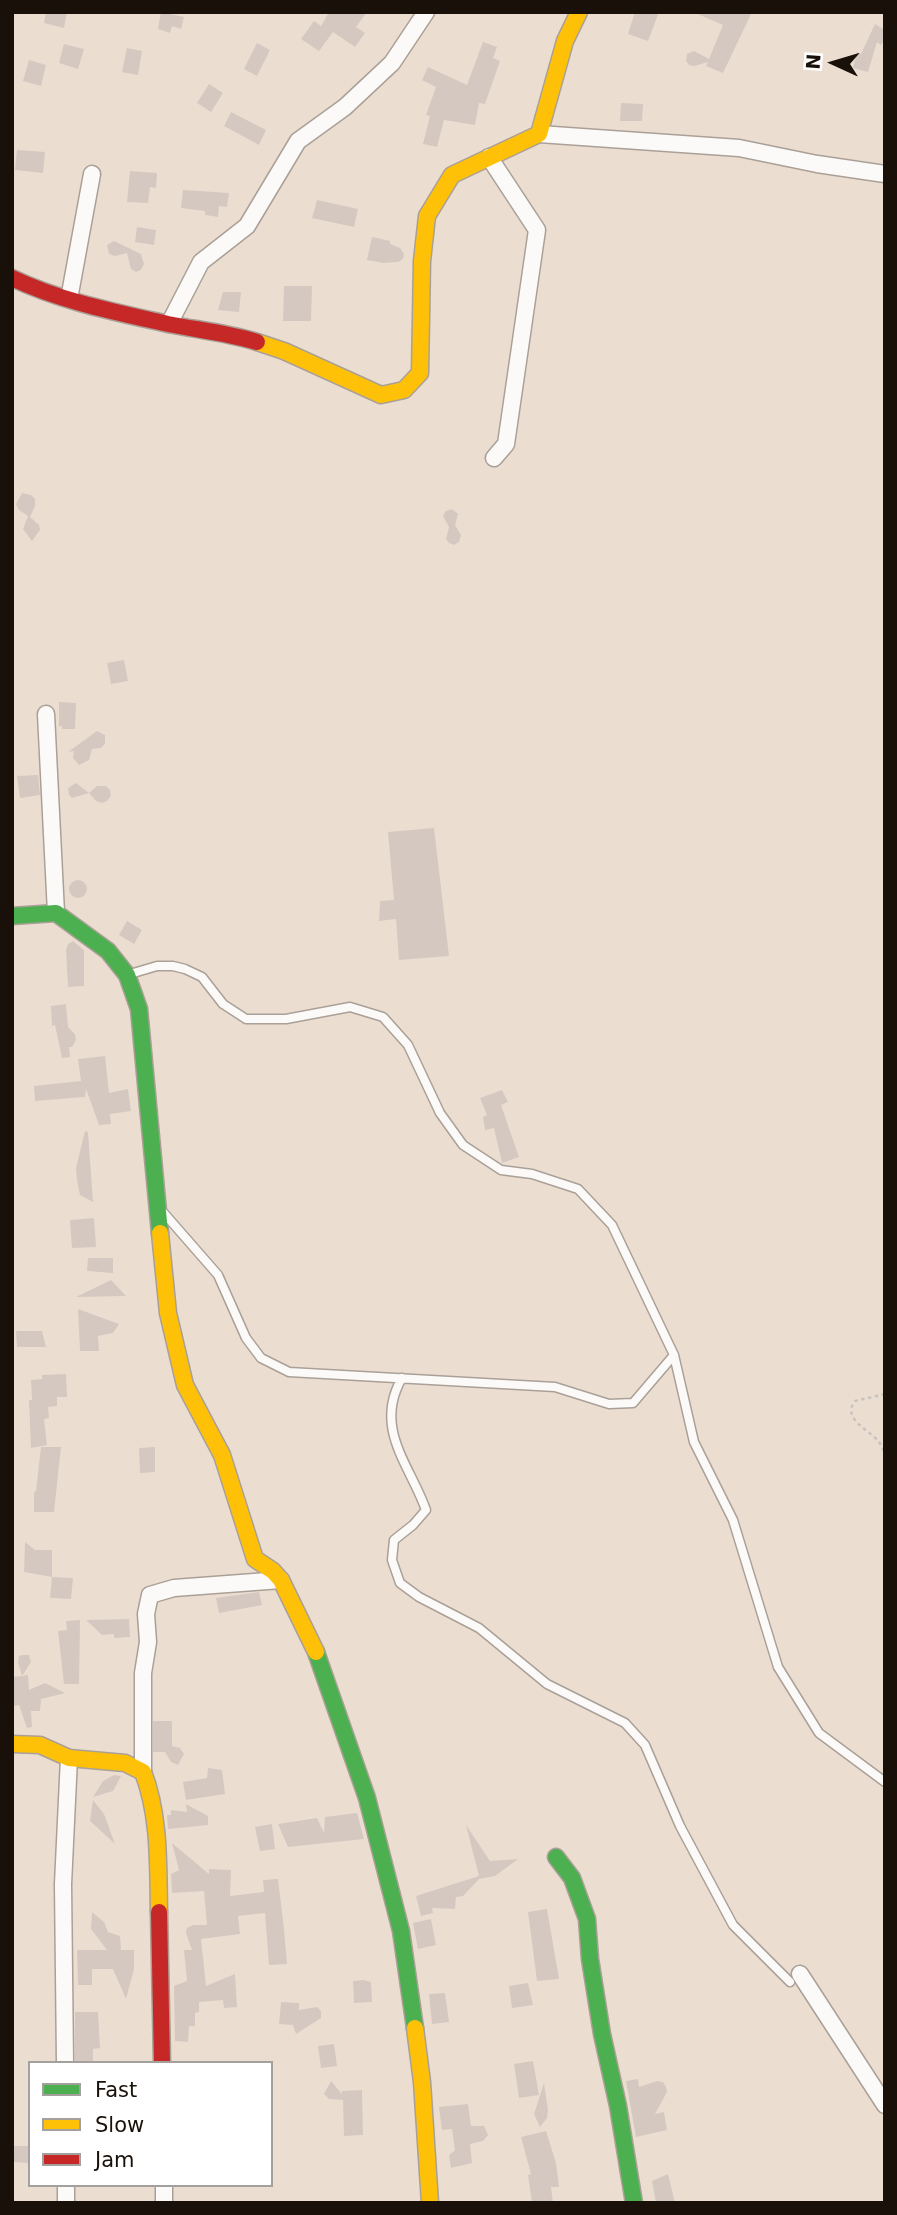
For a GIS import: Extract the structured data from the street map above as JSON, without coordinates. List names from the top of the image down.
{
  "legend": ["Fast", "Slow", "Jam"],
  "north": "left"
}
